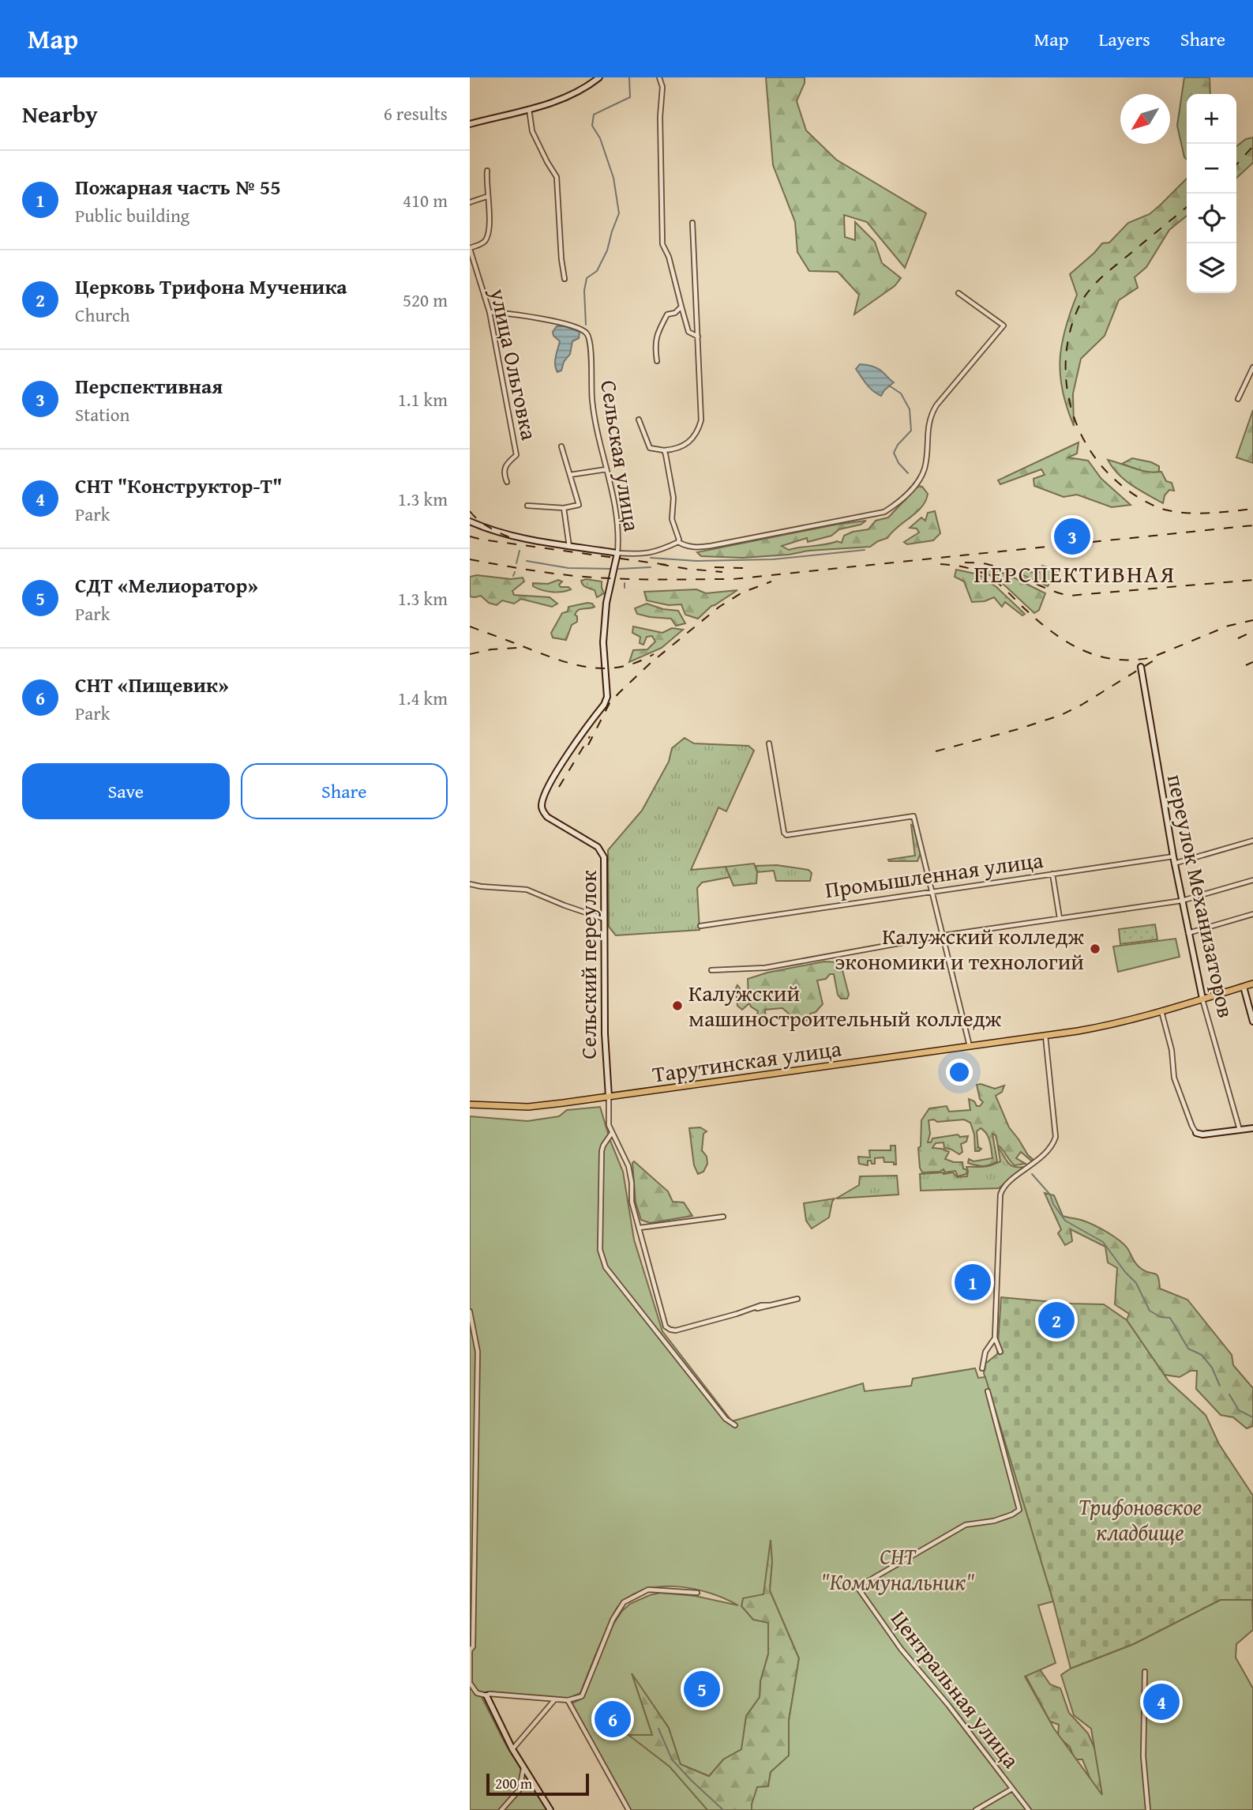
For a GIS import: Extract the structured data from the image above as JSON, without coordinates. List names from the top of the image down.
{
  "streets": {
    "main road": ["Тарутинская улица"],
    "street": [
      "улица Ольговка",
      "Сельская улица",
      "Промышленная улица",
      "переулок Механизаторов",
      "Сельский переулок",
      "Центральная улица"
    ]
  },
  "crossings": [
    ["улица Ольговка", "Сельская улица"],
    ["Сельская улица", "Сельский переулок"],
    ["Промышленная улица", "переулок Механизаторов"],
    ["переулок Механизаторов", "Тарутинская улица"],
    ["Сельский переулок", "Тарутинская улица"]
  ],
  "districts": ["ПЕРСПЕКТИВНАЯ"],
  "parks": ["Трифоновское кладбище", "СНТ \"Коммунальник\""],
  "places": ["Калужский колледж экономики и технологий", "Калужский машиностроительный колледж"],
  "scale_bar": "200 m",
  "north": "bottom left",
  "page": {
    "header": "Map",
    "nav": ["Map", "Layers", "Share"],
    "heading": ["Nearby", "6 results"],
    "map_buttons": ["+", "−"],
    "list": [
      {
        "mark": "1",
        "name": "Пожарная часть № 55",
        "note": "Public building",
        "value": "410 m"
      },
      {
        "mark": "2",
        "name": "Церковь Трифона Мученика",
        "note": "Church",
        "value": "520 m"
      },
      {
        "mark": "3",
        "name": "Перспективная",
        "note": "Station",
        "value": "1.1 km"
      },
      {
        "mark": "4",
        "name": "СНТ \"Конструктор-Т\"",
        "note": "Park",
        "value": "1.3 km"
      },
      {
        "mark": "5",
        "name": "СДТ «Мелиоратор»",
        "note": "Park",
        "value": "1.3 km"
      },
      {
        "mark": "6",
        "name": "СНТ «Пищевик»",
        "note": "Park",
        "value": "1.4 km"
      }
    ],
    "pins": [
      "3",
      "1",
      "2",
      "5",
      "4",
      "6"
    ],
    "buttons": ["Save", "Share"],
    "scale": "200 m"
  }
}
